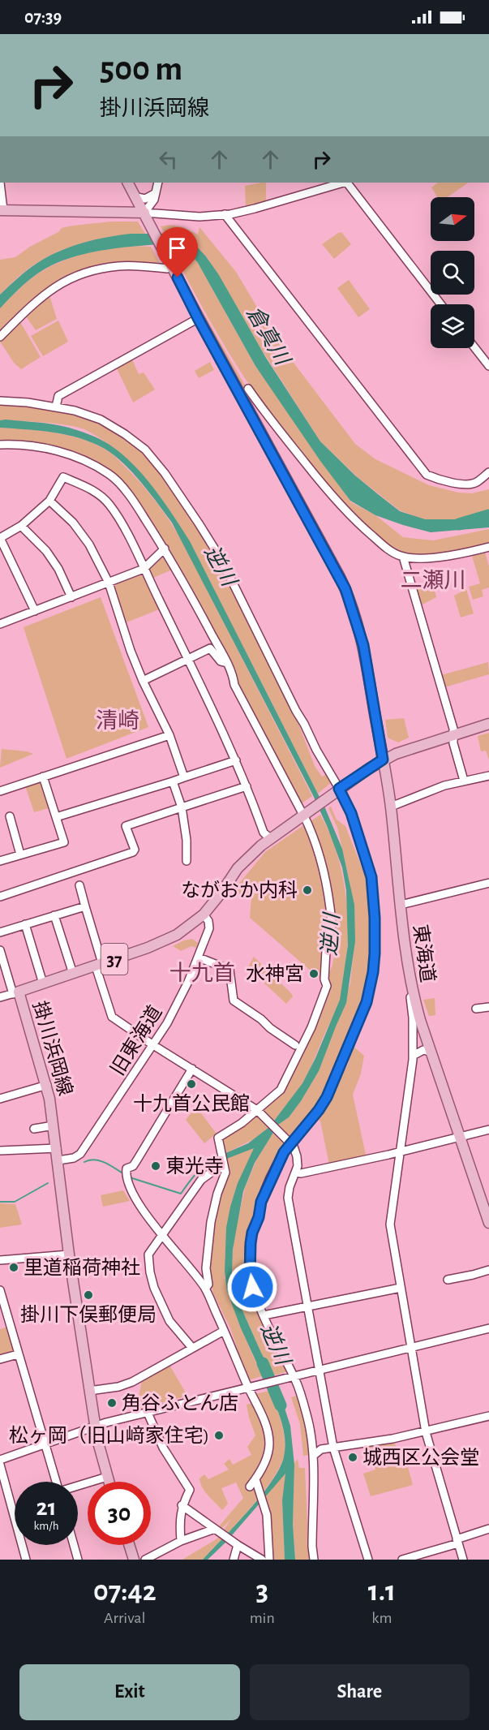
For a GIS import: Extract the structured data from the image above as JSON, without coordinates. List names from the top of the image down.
{
  "streets": {
    "main road": ["東海道", "37", "掛川浜岡線"],
    "street": ["旧東海道"]
  },
  "crossings": [
    ["東海道", "掛川浜岡線"],
    ["旧東海道", "掛川浜岡線"]
  ],
  "districts": ["二瀬川", "清崎", "十九首"],
  "water": ["倉真川", "逆川"],
  "places": [
    "ながおか内科",
    "水神宮",
    "十九首公民館",
    "東光寺",
    "里道稲荷神社",
    "掛川下俣郵便局",
    "角谷ふとん店",
    "松ヶ岡（旧山﨑家住宅)",
    "城西区公会堂"
  ],
  "north": "right",
  "page": {
    "status": "07:39",
    "turn": ["500 m", "掛川浜岡線"],
    "speed": "21 km/h",
    "limit": "30",
    "eta": [
      "07:42",
      "Arrival",
      "3",
      "min",
      "1.1",
      "km"
    ],
    "buttons": ["Exit", "Share"]
  }
}
